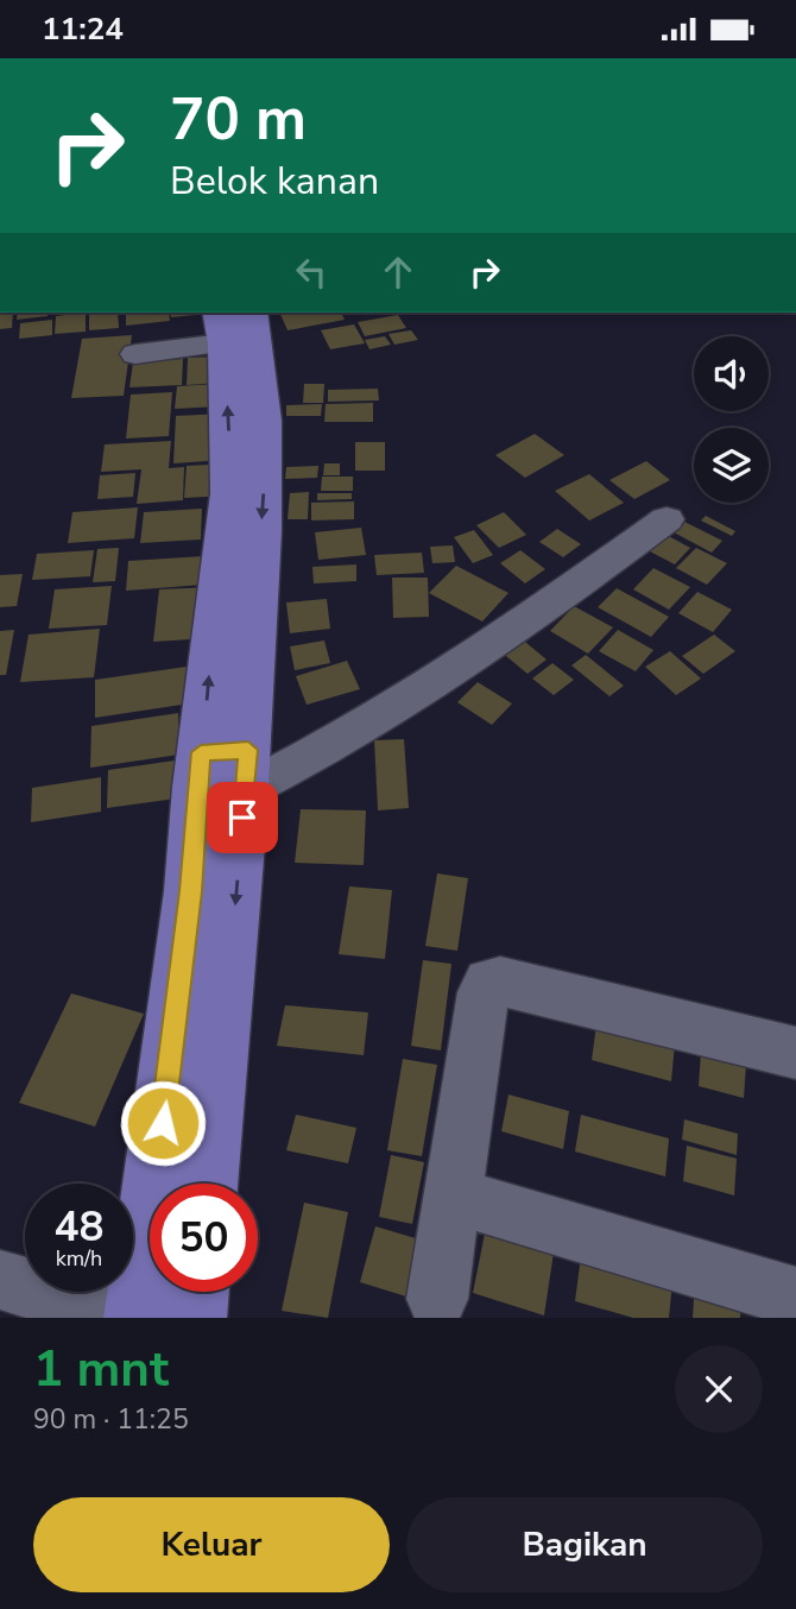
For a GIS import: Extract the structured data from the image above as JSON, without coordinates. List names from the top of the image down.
{
  "page": {
    "status": "11:24",
    "turn": ["70 m", "Belok kanan"],
    "speed": "48 km/h",
    "limit": "50",
    "heading": ["1 mnt", "90 m · 11:25"],
    "buttons": ["Keluar", "Bagikan"]
  }
}
